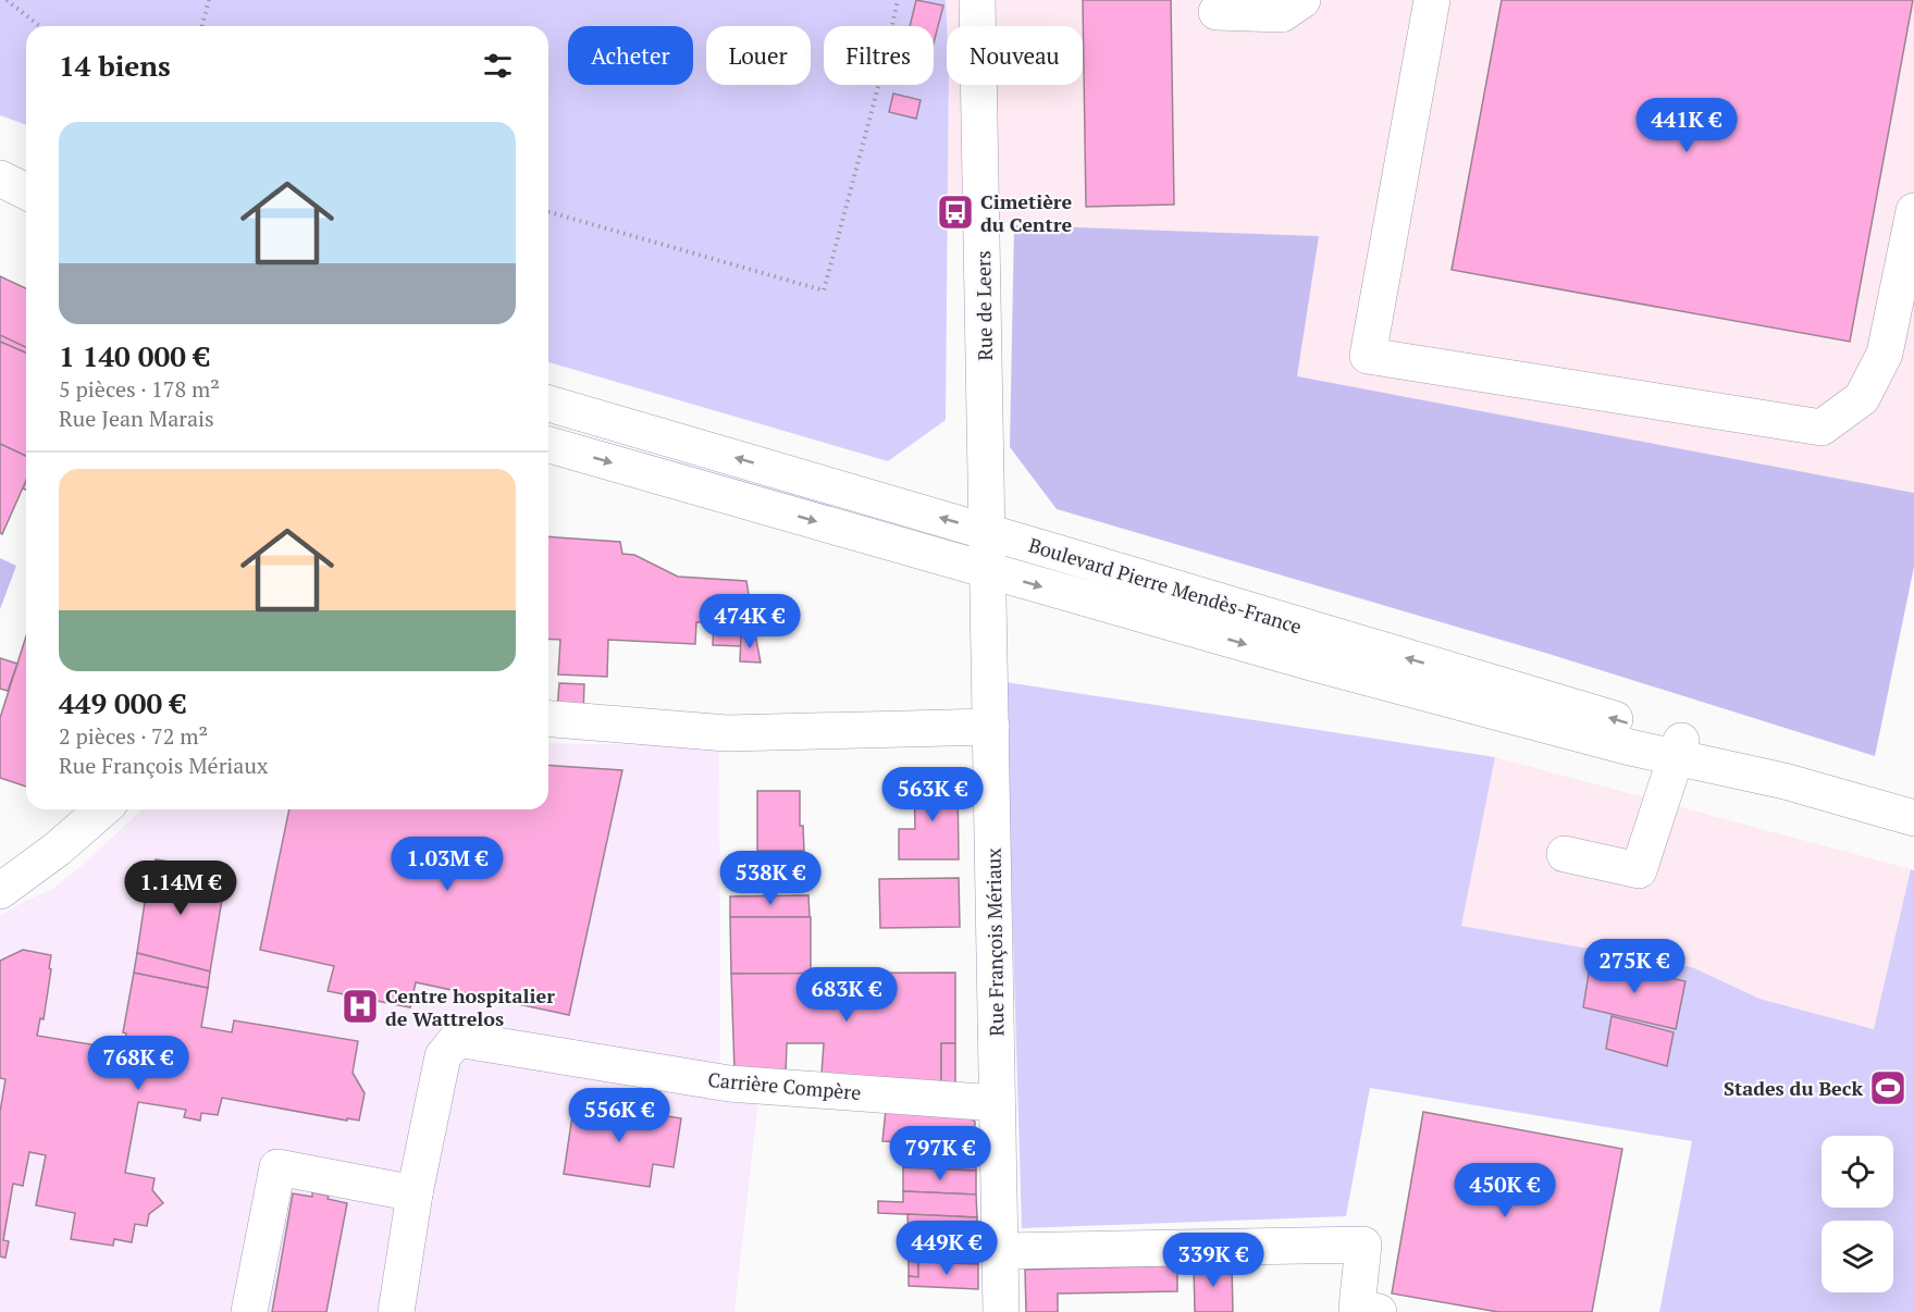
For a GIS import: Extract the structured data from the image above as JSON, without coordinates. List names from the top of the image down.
{
  "streets": {
    "street": [
      "Rue de Leers",
      "Boulevard Pierre Mendès-France",
      "Rue François Mériaux",
      "Carrière Compère"
    ]
  },
  "crossings": [
    ["Rue de Leers", "Boulevard Pierre Mendès-France"],
    ["Rue de Leers", "Rue François Mériaux"],
    ["Boulevard Pierre Mendès-France", "Rue François Mériaux"],
    ["Rue François Mériaux", "Carrière Compère"]
  ],
  "places": {
    "bus stop": ["Cimetière du Centre"],
    "hospital": ["Centre hospitalier de Wattrelos"],
    "sports": ["Stades du Beck"]
  },
  "page": {
    "chip": [
      "Acheter",
      "Louer",
      "Filtres",
      "Nouveau"
    ],
    "heading": "14 biens",
    "price": [
      "441K €",
      "474K €",
      "563K €",
      "1.03M €",
      "538K €",
      "1.14M €",
      "275K €",
      "683K €",
      "768K €",
      "556K €",
      "797K €",
      "450K €",
      "449K €",
      "339K €"
    ],
    "list": [
      {
        "name": "1 140 000 €",
        "note": "5 pièces · 178 m² · Rue Jean Marais"
      },
      {
        "name": "449 000 €",
        "note": "2 pièces · 72 m² · Rue François Mériaux"
      }
    ]
  }
}
